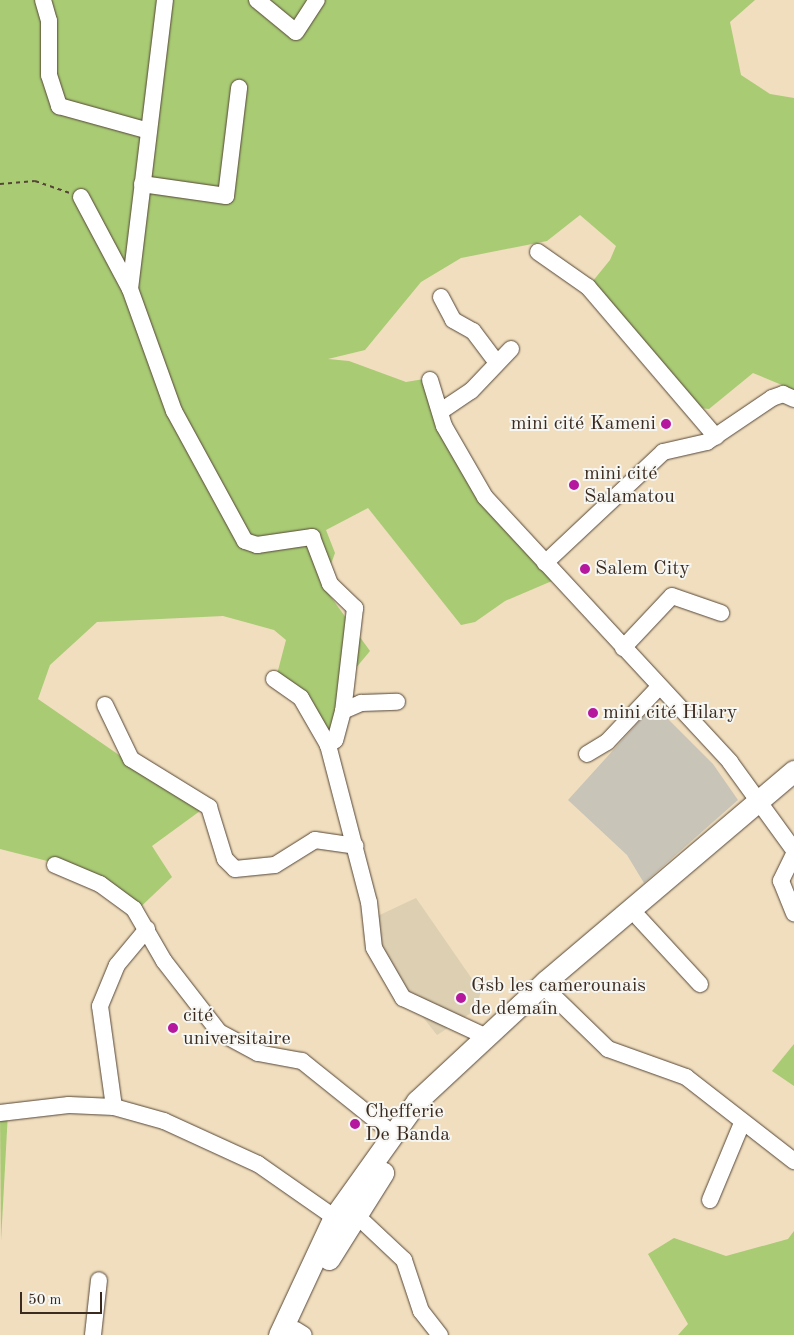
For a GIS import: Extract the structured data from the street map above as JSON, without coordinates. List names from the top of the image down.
{
  "places": [
    "mini cité Kameni",
    "mini cité Salamatou",
    "Salem City",
    "mini cité Hilary",
    "Gsb les camerounais de demain",
    "cité universitaire",
    "Chefferie De Banda"
  ],
  "scale_bar": "50 m"
}
